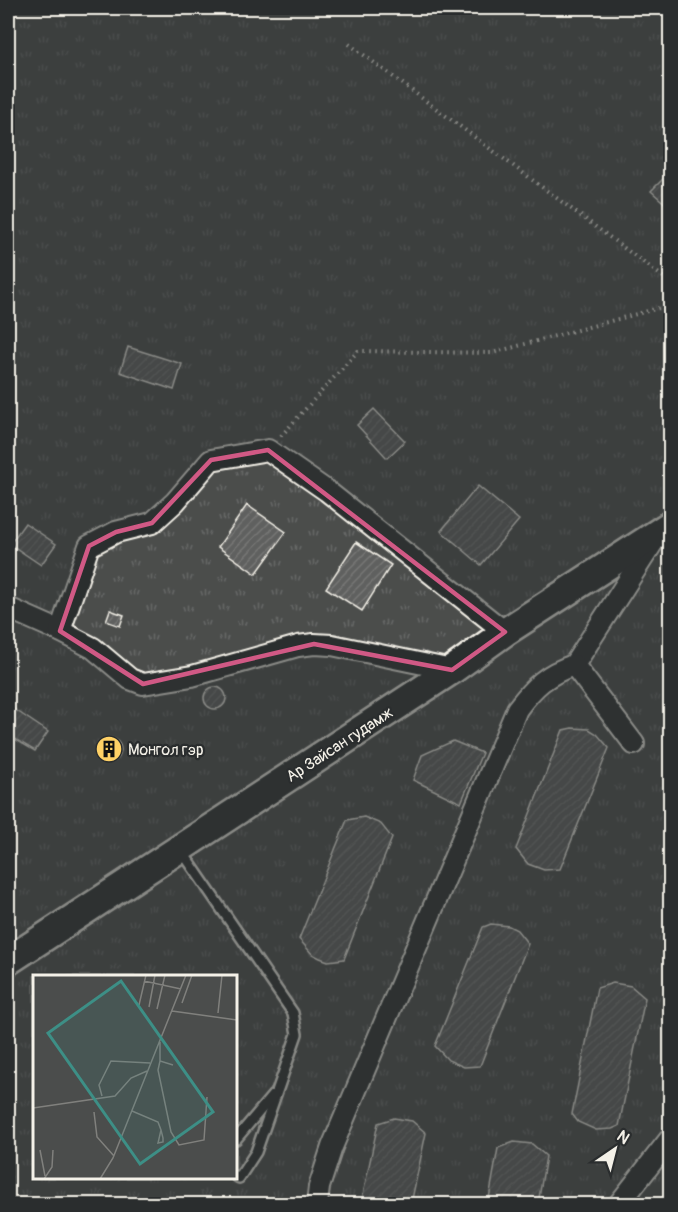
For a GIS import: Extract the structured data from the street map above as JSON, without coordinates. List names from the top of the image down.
{
  "streets": {
    "street": ["Ар Зайсан гудамж"]
  },
  "places": {
    "building": ["Монгол гэр"]
  },
  "north": "top right"
}
